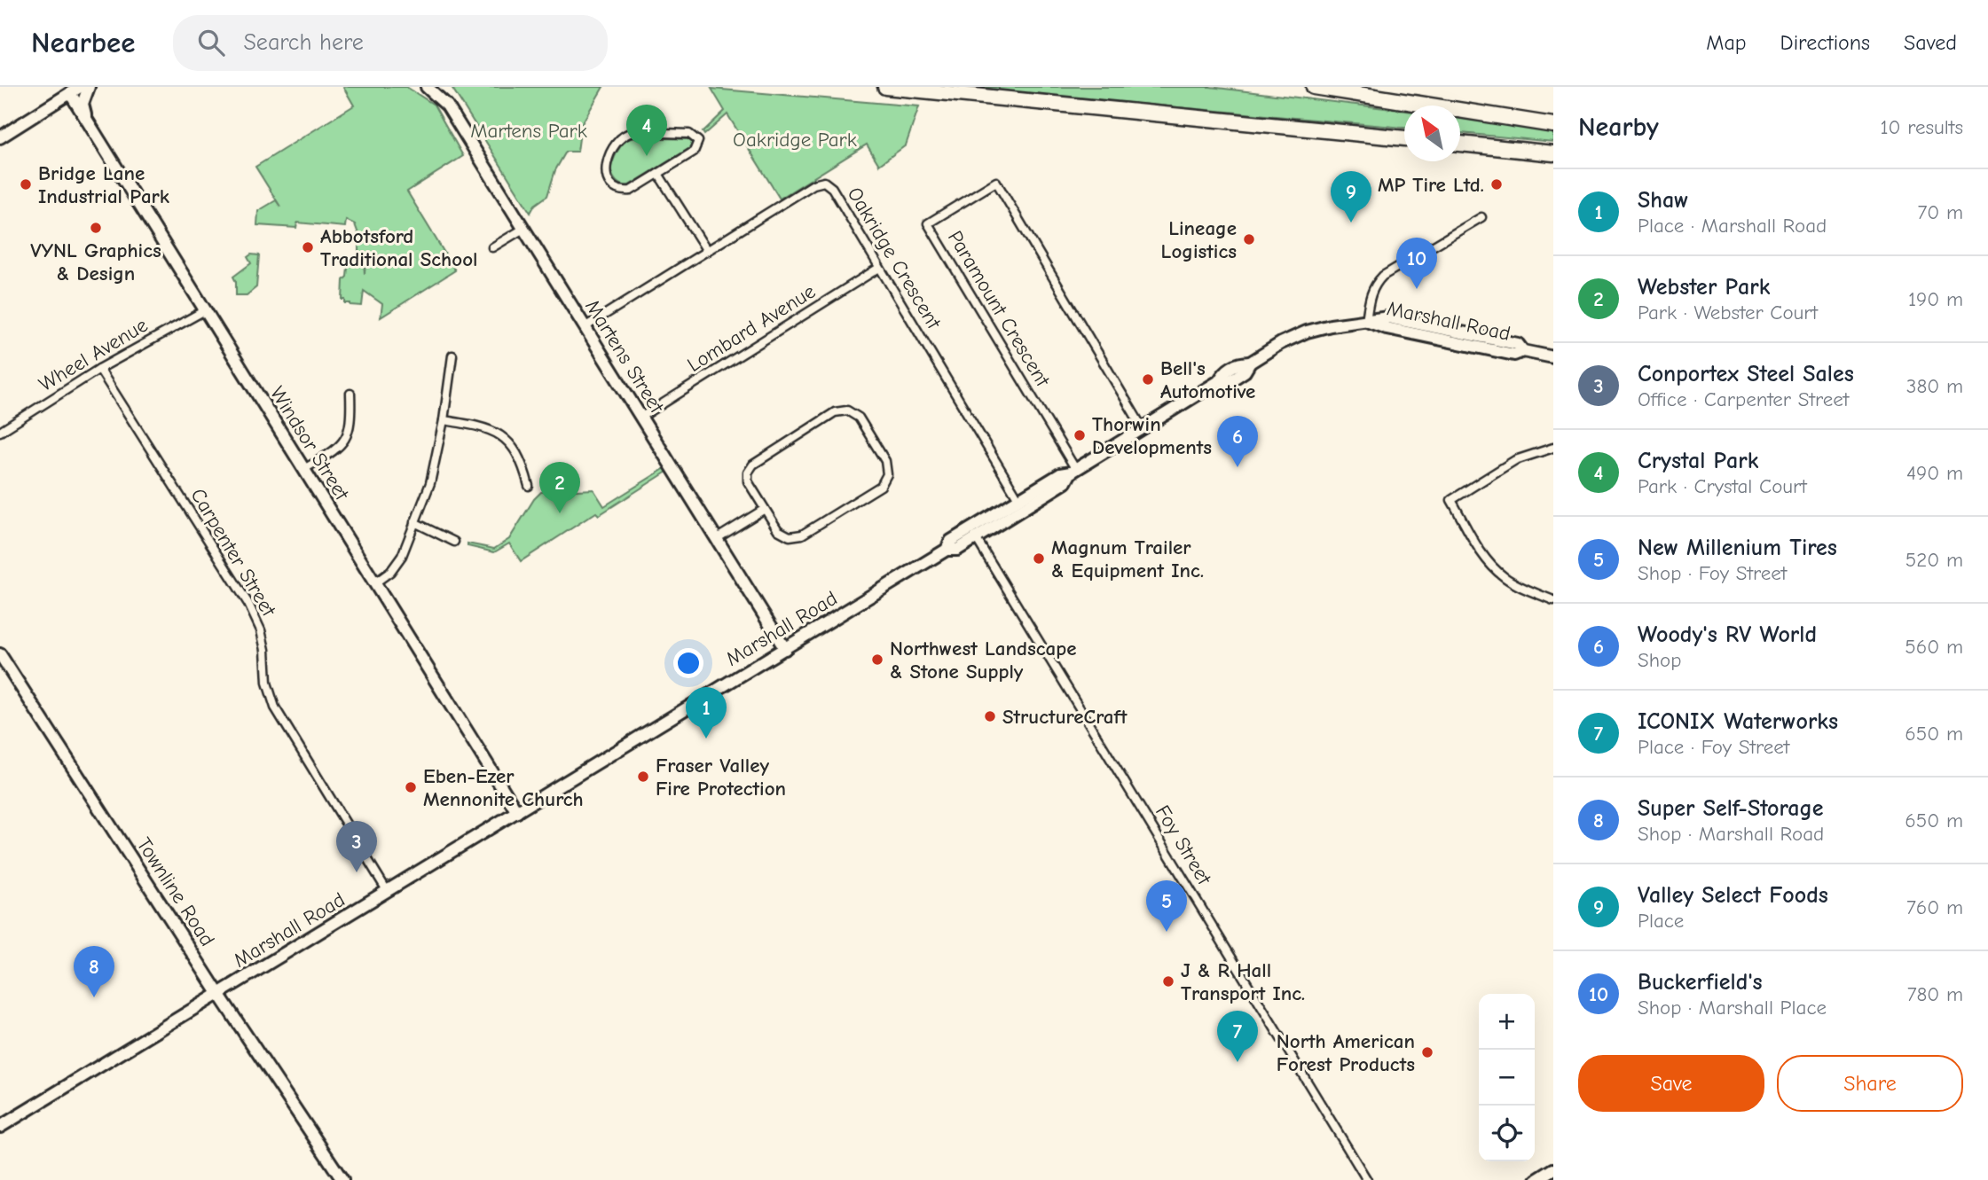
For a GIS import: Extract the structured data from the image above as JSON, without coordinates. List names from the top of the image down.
{
  "streets": {
    "street": [
      "Oakridge Crescent",
      "Paramount Crescent",
      "Marshall Road",
      "Lombard Avenue",
      "Wheel Avenue",
      "Martens Street",
      "Windsor Street",
      "Carpenter Street",
      "Foy Street",
      "Townline Road"
    ]
  },
  "crossings": [
    ["Oakridge Crescent", "Marshall Road"],
    ["Oakridge Crescent", "Lombard Avenue"],
    ["Oakridge Crescent", "Martens Street"],
    ["Paramount Crescent", "Marshall Road"],
    ["Marshall Road", "Martens Street"],
    ["Marshall Road", "Windsor Street"],
    ["Marshall Road", "Carpenter Street"],
    ["Marshall Road", "Foy Street"],
    ["Marshall Road", "Townline Road"],
    ["Lombard Avenue", "Martens Street"],
    ["Wheel Avenue", "Windsor Street"],
    ["Wheel Avenue", "Carpenter Street"]
  ],
  "parks": ["Martens Park", "Oakridge Park"],
  "places": [
    "Bridge Lane Industrial Park",
    "MP Tire Ltd.",
    "VYNL Graphics & Design",
    "Lineage Logistics",
    "Abbotsford Traditional School",
    "Bell's Automotive",
    "Thorwin Developments",
    "Magnum Trailer & Equipment Inc.",
    "Northwest Landscape & Stone Supply",
    "StructureCraft",
    "Fraser Valley Fire Protection",
    "Eben-Ezer Mennonite Church",
    "J & R Hall Transport Inc.",
    "North American Forest Products"
  ],
  "north": "top left",
  "page": {
    "header": "Nearbee",
    "search": "Search here",
    "nav": ["Map", "Directions", "Saved"],
    "heading": ["Nearby", "10 results"],
    "pins": [
      "4",
      "9",
      "10",
      "6",
      "2",
      "1",
      "3",
      "5",
      "8",
      "7"
    ],
    "list": [
      {
        "mark": "1",
        "name": "Shaw",
        "note": "Place · Marshall Road",
        "value": "70 m"
      },
      {
        "mark": "2",
        "name": "Webster Park",
        "note": "Park · Webster Court",
        "value": "190 m"
      },
      {
        "mark": "3",
        "name": "Conportex Steel Sales",
        "note": "Office · Carpenter Street",
        "value": "380 m"
      },
      {
        "mark": "4",
        "name": "Crystal Park",
        "note": "Park · Crystal Court",
        "value": "490 m"
      },
      {
        "mark": "5",
        "name": "New Millenium Tires",
        "note": "Shop · Foy Street",
        "value": "520 m"
      },
      {
        "mark": "6",
        "name": "Woody's RV World",
        "note": "Shop",
        "value": "560 m"
      },
      {
        "mark": "7",
        "name": "ICONIX Waterworks",
        "note": "Place · Foy Street",
        "value": "650 m"
      },
      {
        "mark": "8",
        "name": "Super Self-Storage",
        "note": "Shop · Marshall Road",
        "value": "650 m"
      },
      {
        "mark": "9",
        "name": "Valley Select Foods",
        "note": "Place",
        "value": "760 m"
      },
      {
        "mark": "10",
        "name": "Buckerfield's",
        "note": "Shop · Marshall Place",
        "value": "780 m"
      }
    ],
    "map_buttons": ["+", "−"],
    "buttons": ["Save", "Share"]
  }
}
